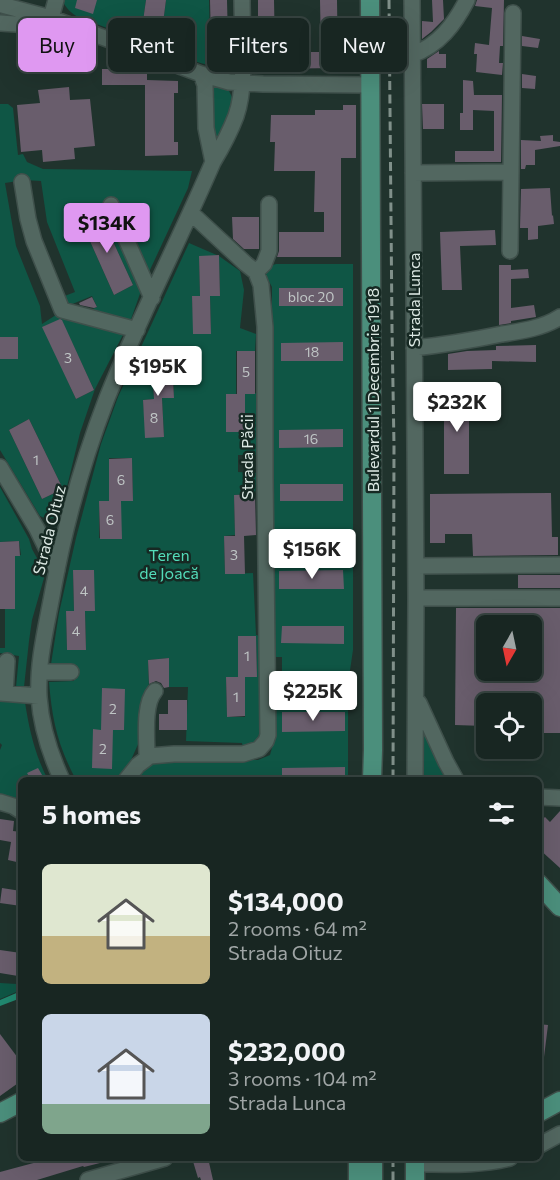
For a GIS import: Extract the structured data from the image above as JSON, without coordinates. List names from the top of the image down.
{
  "streets": {
    "main road": ["Bulevardul 1 Decembrie 1918"],
    "street": ["Strada Lunca", "Strada Păcii", "Strada Oituz"]
  },
  "parks": ["Teren de Joacă"],
  "house_numbers": [
    "bloc 20",
    "18",
    "3",
    "5",
    "8",
    "16",
    "1",
    "6",
    "6",
    "3",
    "4",
    "4",
    "1",
    "1",
    "2",
    "2"
  ],
  "north": "bottom",
  "page": {
    "chip": [
      "Buy",
      "Rent",
      "Filters",
      "New"
    ],
    "price": [
      "$134K",
      "$195K",
      "$232K",
      "$156K",
      "$225K"
    ],
    "heading": "5 homes",
    "list": [
      {
        "name": "$134,000",
        "note": "2 rooms · 64 m² · Strada Oituz"
      },
      {
        "name": "$232,000",
        "note": "3 rooms · 104 m² · Strada Lunca"
      }
    ]
  }
}
